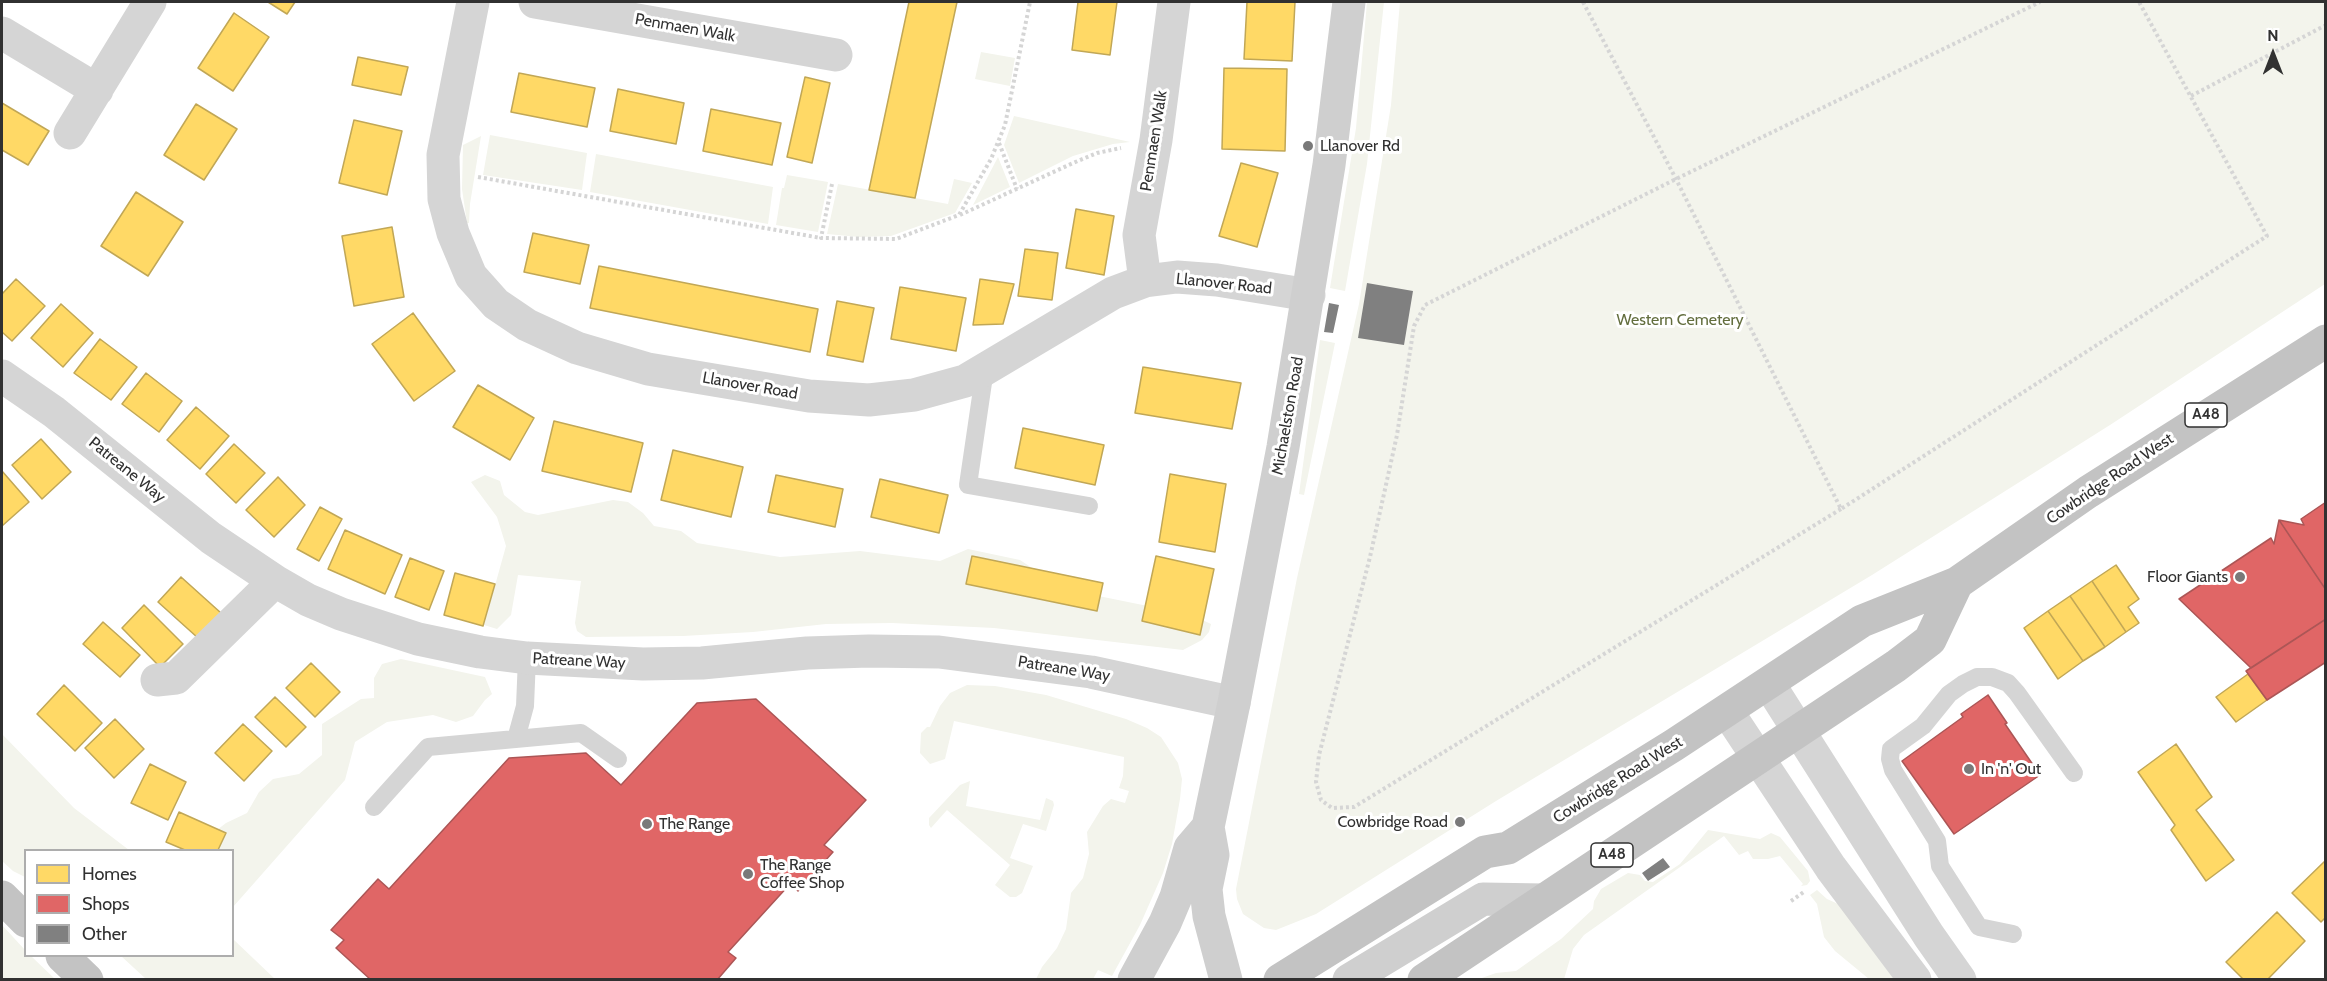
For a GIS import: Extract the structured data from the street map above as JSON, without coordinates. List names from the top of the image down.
{
  "streets": {
    "highway": ["A48", "Cowbridge Road West"],
    "street": [
      "Penmaen Walk",
      "Llanover Road",
      "Michaelston Road",
      "Patreane Way"
    ]
  },
  "crossings": [
    ["Penmaen Walk", "Llanover Road"],
    ["Llanover Road", "Michaelston Road"],
    ["Michaelston Road", "Patreane Way"]
  ],
  "parks": ["Western Cemetery"],
  "places": [
    "Llanover Rd",
    "Floor Giants",
    "In 'n' Out",
    "Cowbridge Road",
    "The Range",
    "The Range Coffee Shop"
  ],
  "legend": ["Homes", "Shops", "Other"],
  "north": "top"
}
